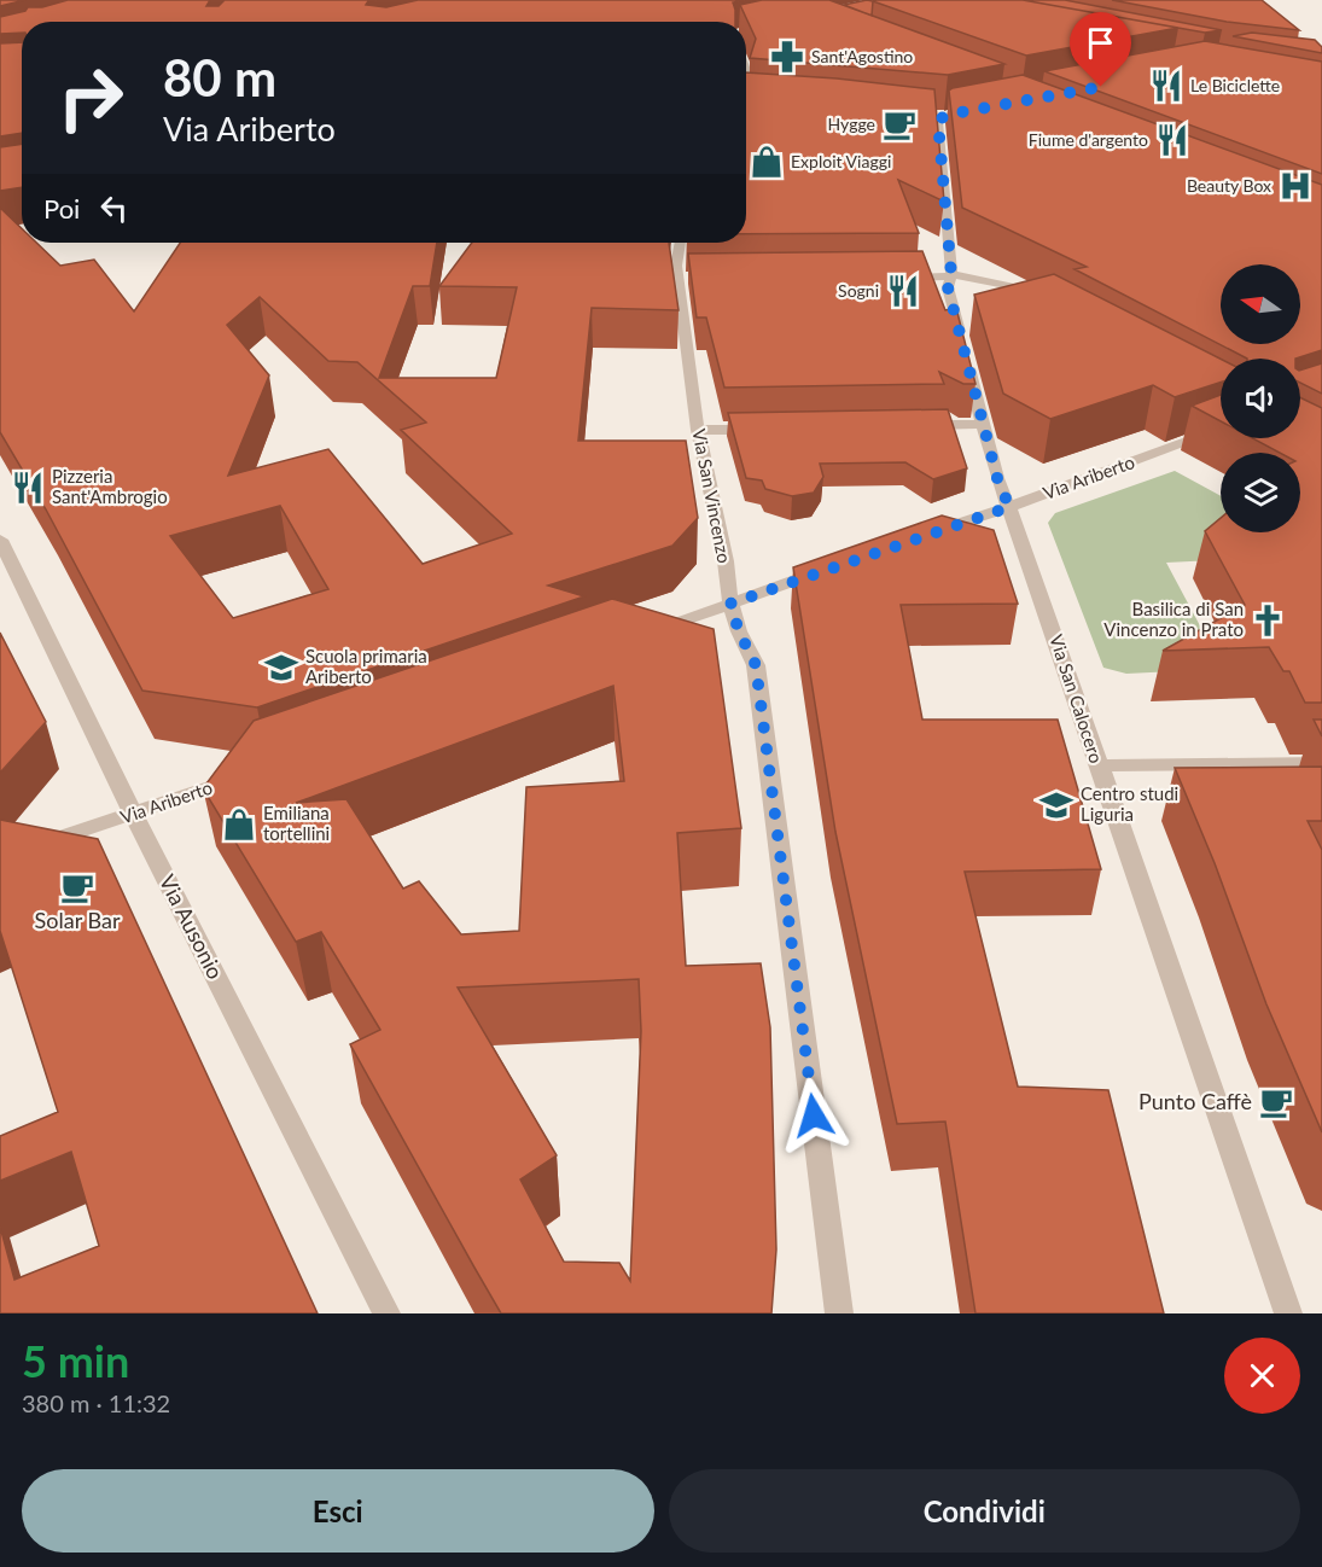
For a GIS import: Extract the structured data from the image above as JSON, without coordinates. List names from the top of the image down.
{
  "streets": {
    "street": [
      "Via Ariberto",
      "Via San Vincenzo",
      "Via San Calocero",
      "Via Ausonio"
    ]
  },
  "crossings": [
    ["Via Ariberto", "Via San Calocero"],
    ["Via Ariberto", "Via Ausonio"]
  ],
  "places": {
    "pharmacy": ["Sant'Agostino"],
    "restaurant": [
      "Le Biciclette",
      "Fiume d'argento",
      "Sogni",
      "Pizzeria Sant'Ambrogio"
    ],
    "cafe": ["Hygge", "Solar Bar", "Punto Caffè"],
    "shop": ["Exploit Viaggi", "Emiliana tortellini"],
    "hospital": ["Beauty Box"],
    "church": ["Basilica di San Vincenzo in Prato"],
    "school or university": ["Scuola primaria Ariberto", "Centro studi Liguria"]
  },
  "north": "left",
  "page": {
    "turn": ["80 m", "Via Ariberto"],
    "then": "Poi",
    "heading": ["5 min", "380 m · 11:32"],
    "buttons": ["Esci", "Condividi"]
  }
}
